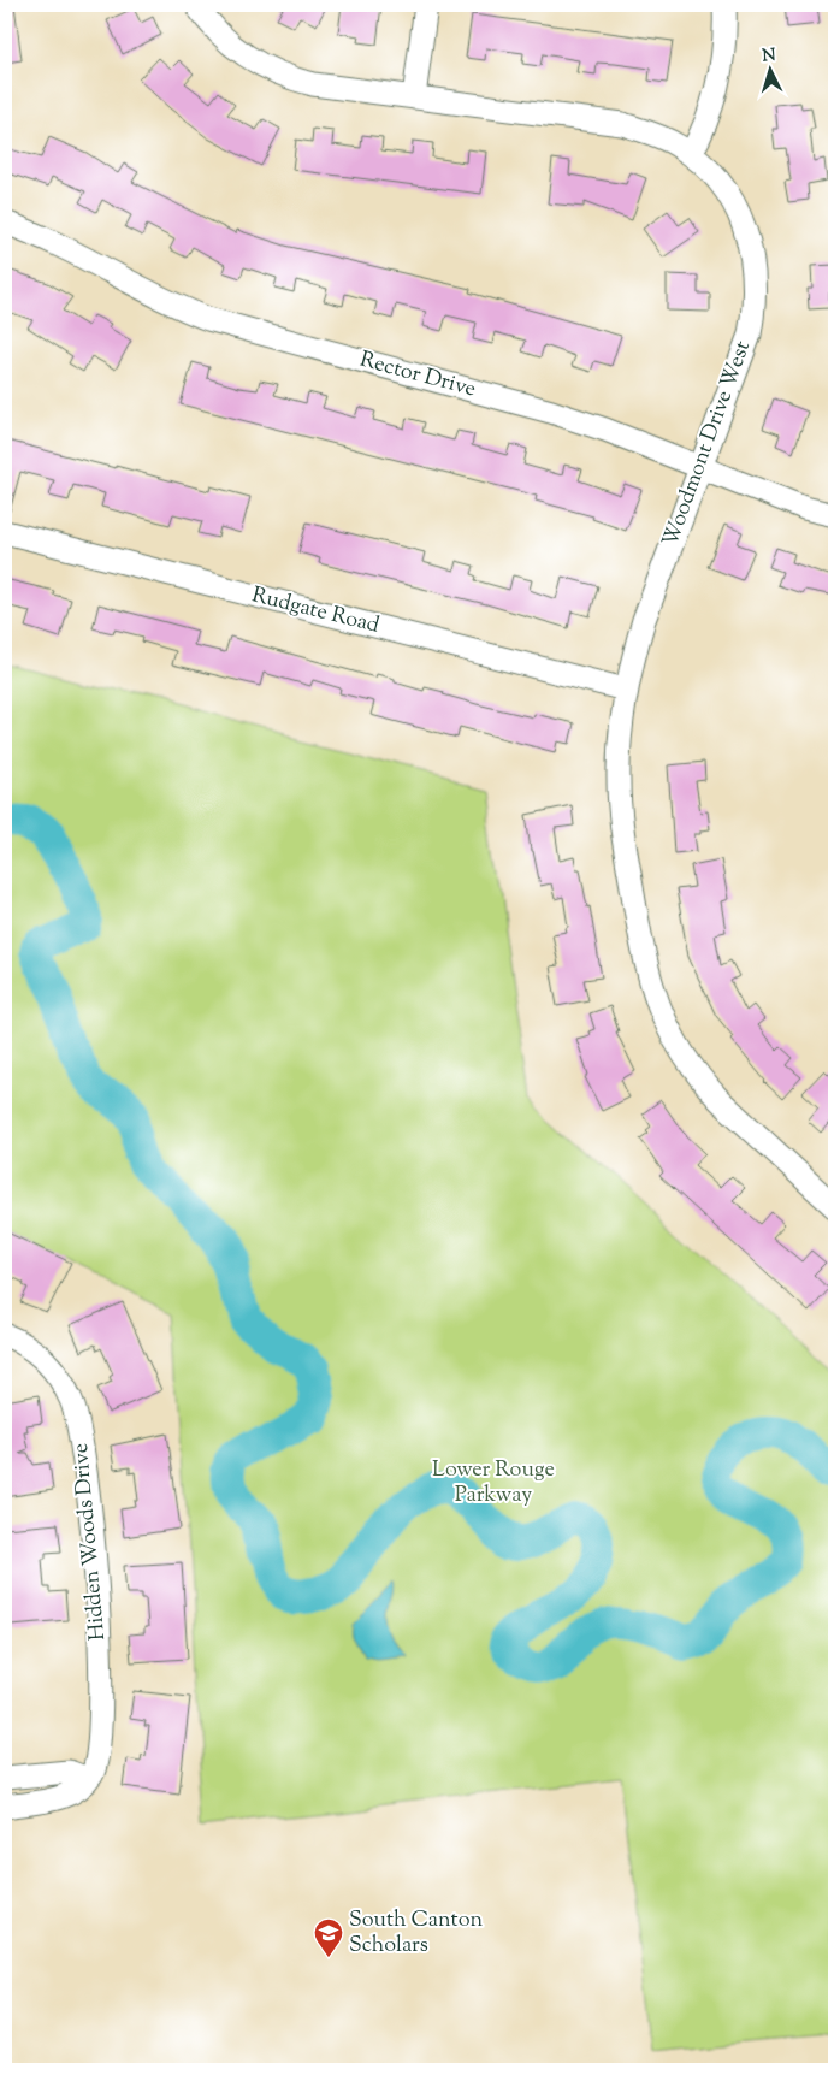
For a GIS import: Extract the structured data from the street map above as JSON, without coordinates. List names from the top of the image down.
{
  "streets": {
    "street": [
      "Rector Drive",
      "Woodmont Drive West",
      "Rudgate Road",
      "Hidden Woods Drive"
    ]
  },
  "crossings": [
    ["Rector Drive", "Woodmont Drive West"],
    ["Woodmont Drive West", "Rudgate Road"]
  ],
  "parks": ["Lower Rouge Parkway"],
  "places": {
    "school or university": ["South Canton Scholars"]
  },
  "north": "top"
}
